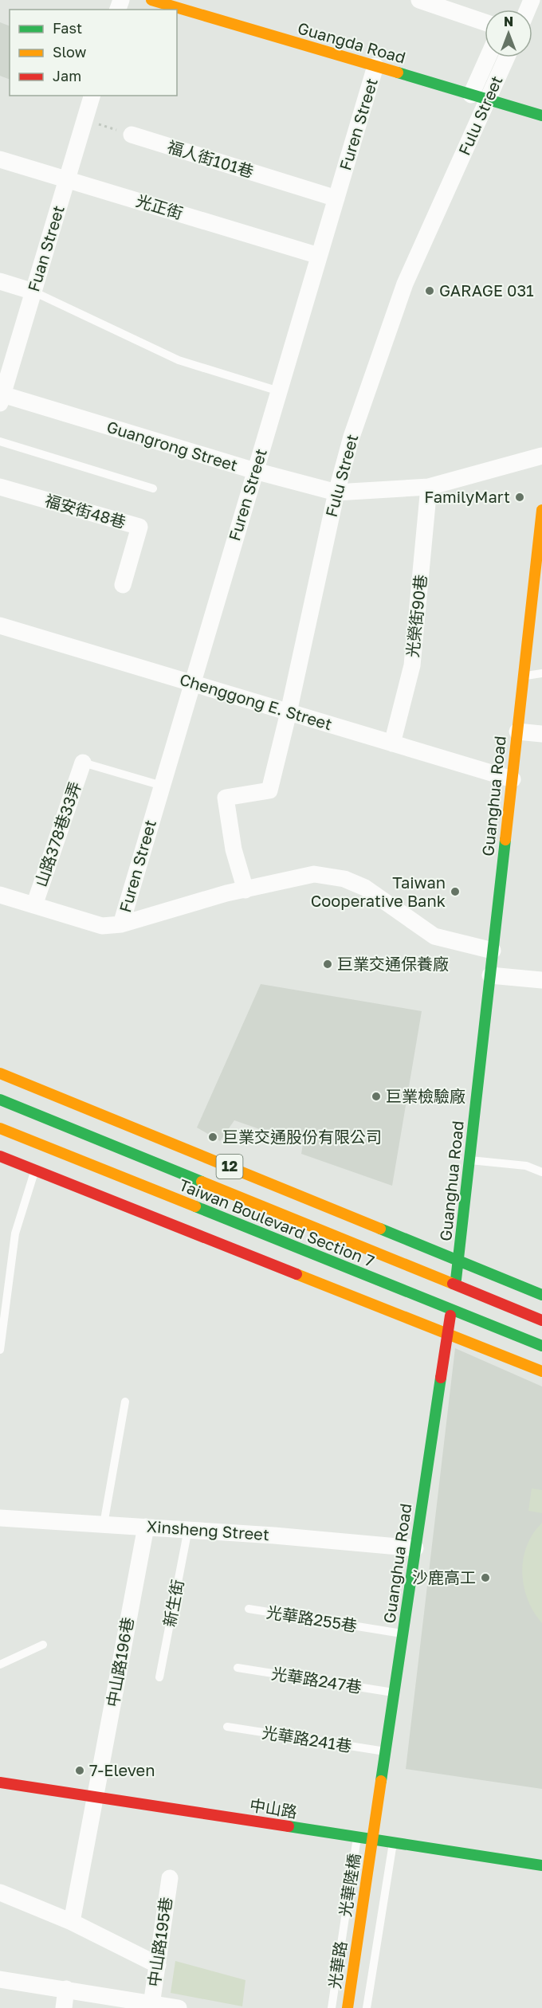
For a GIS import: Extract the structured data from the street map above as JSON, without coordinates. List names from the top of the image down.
{
  "streets": {
    "street": [
      "Guangda Road",
      "Fulu Street",
      "Furen Street",
      "福人街101巷",
      "光正街",
      "Fuan Street",
      "Guangrong Street",
      "福安街48巷",
      "光榮街90巷",
      "Chenggong E. Street",
      "Guanghua Road",
      "山路378巷33弄",
      "12",
      "Taiwan Boulevard Section 7",
      "Xinsheng Street",
      "中山路196巷",
      "中山路",
      "光華陸橋",
      "中山路195巷"
    ],
    "lane": [
      "新生街",
      "光華路255巷",
      "光華路247巷",
      "光華路241巷",
      "光華路"
    ]
  },
  "crossings": [
    ["Guangda Road", "Fulu Street"],
    ["Guangda Road", "Furen Street"],
    ["Fulu Street", "Guangrong Street"],
    ["Fulu Street", "Chenggong E. Street"],
    ["Furen Street", "福人街101巷"],
    ["Furen Street", "光正街"],
    ["Furen Street", "Guangrong Street"],
    ["Furen Street", "Chenggong E. Street"],
    ["光正街", "Fuan Street"],
    ["Fuan Street", "Guangrong Street"],
    ["Guangrong Street", "光榮街90巷"],
    ["光榮街90巷", "Chenggong E. Street"],
    ["Chenggong E. Street", "Guanghua Road"],
    ["Guanghua Road", "12"],
    ["Guanghua Road", "Taiwan Boulevard Section 7"],
    ["Guanghua Road", "Xinsheng Street"],
    ["Guanghua Road", "光華路255巷"],
    ["Guanghua Road", "光華路247巷"],
    ["Guanghua Road", "光華路241巷"],
    ["Guanghua Road", "光華陸橋"],
    ["Xinsheng Street", "新生街"],
    ["Xinsheng Street", "中山路196巷"],
    ["中山路196巷", "中山路"],
    ["中山路", "光華路"]
  ],
  "places": [
    "GARAGE 031",
    "FamilyMart",
    "Taiwan Cooperative Bank",
    "巨業交通保養廠",
    "巨業檢驗廠",
    "巨業交通股份有限公司",
    "沙鹿高工",
    "7-Eleven"
  ],
  "legend": ["Fast", "Slow", "Jam"],
  "north": "top"
}
